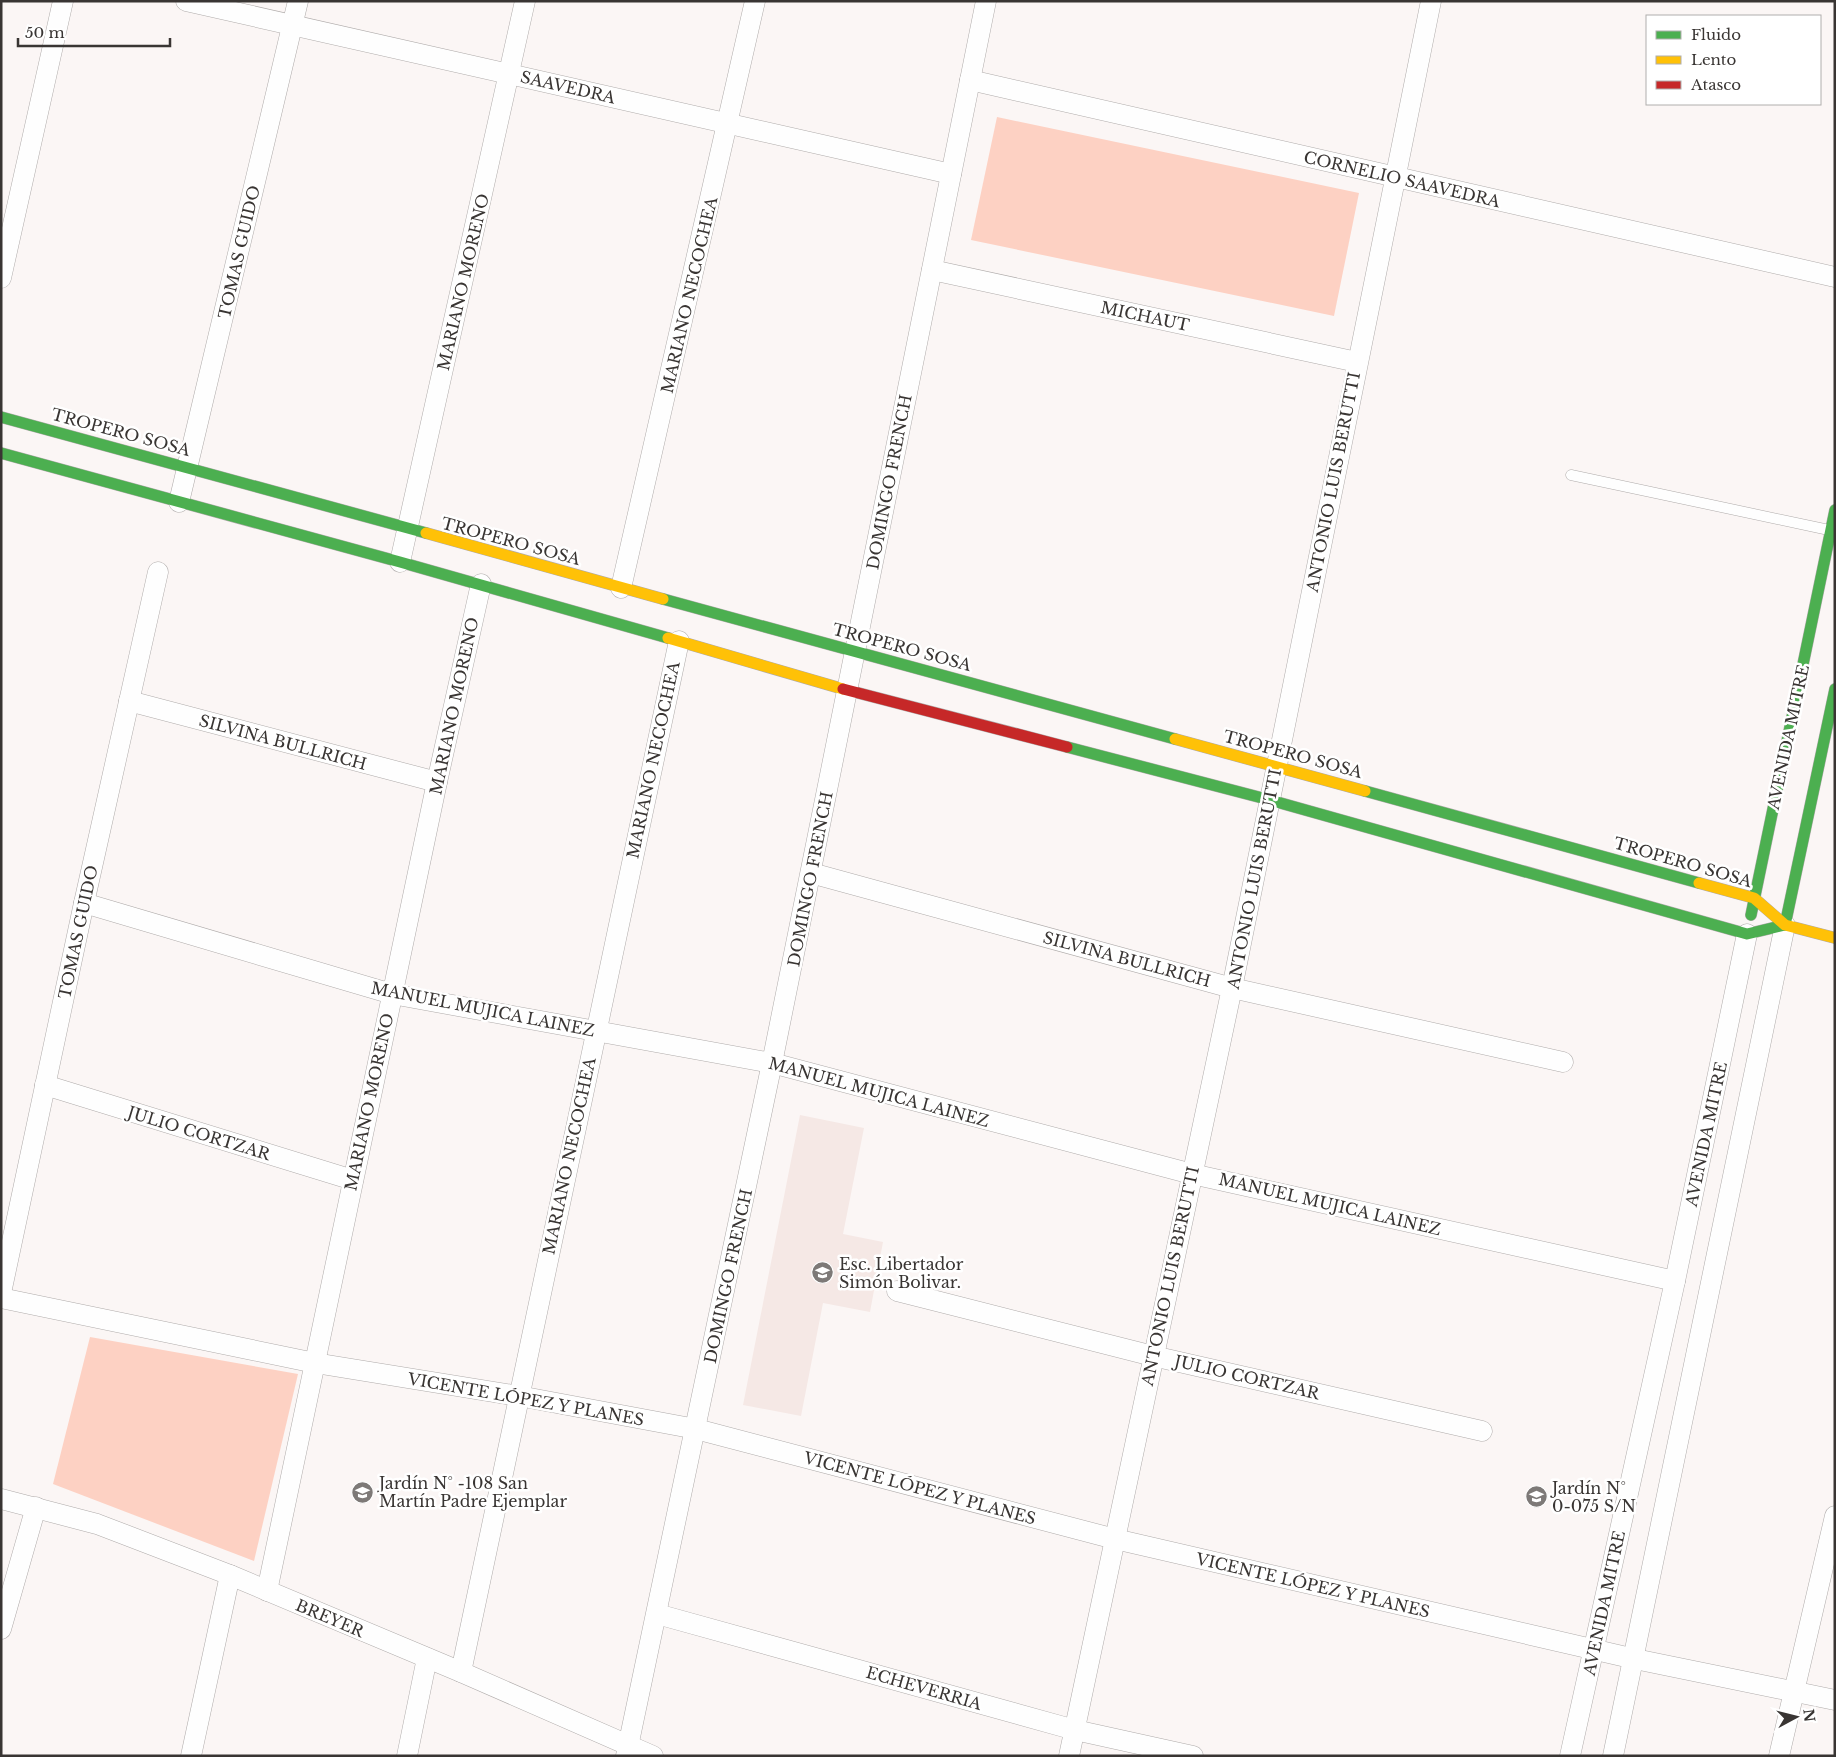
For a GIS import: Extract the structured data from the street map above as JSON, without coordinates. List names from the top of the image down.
{
  "streets": {
    "street": [
      "SAAVEDRA",
      "CORNELIO SAAVEDRA",
      "TOMAS GUIDO",
      "MARIANO MORENO",
      "MARIANO NECOCHEA",
      "MICHAUT",
      "TROPERO SOSA",
      "DOMINGO FRENCH",
      "ANTONIO LUIS BERUTTI",
      "AVENIDA MITRE",
      "SILVINA BULLRICH",
      "MANUEL MUJICA LAINEZ",
      "JULIO CORTZAR",
      "VICENTE LÓPEZ Y PLANES",
      "BREYER",
      "ECHEVERRIA"
    ]
  },
  "crossings": [
    ["SAAVEDRA", "TOMAS GUIDO"],
    ["SAAVEDRA", "MARIANO MORENO"],
    ["SAAVEDRA", "MARIANO NECOCHEA"],
    ["SAAVEDRA", "DOMINGO FRENCH"],
    ["CORNELIO SAAVEDRA", "DOMINGO FRENCH"],
    ["CORNELIO SAAVEDRA", "ANTONIO LUIS BERUTTI"],
    ["TOMAS GUIDO", "TROPERO SOSA"],
    ["TOMAS GUIDO", "SILVINA BULLRICH"],
    ["TOMAS GUIDO", "MANUEL MUJICA LAINEZ"],
    ["TOMAS GUIDO", "JULIO CORTZAR"],
    ["MARIANO MORENO", "TROPERO SOSA"],
    ["MARIANO MORENO", "SILVINA BULLRICH"],
    ["MARIANO MORENO", "MANUEL MUJICA LAINEZ"],
    ["MARIANO MORENO", "JULIO CORTZAR"],
    ["MARIANO MORENO", "VICENTE LÓPEZ Y PLANES"],
    ["MARIANO MORENO", "BREYER"],
    ["MARIANO NECOCHEA", "TROPERO SOSA"],
    ["MARIANO NECOCHEA", "MANUEL MUJICA LAINEZ"],
    ["MARIANO NECOCHEA", "VICENTE LÓPEZ Y PLANES"],
    ["MARIANO NECOCHEA", "BREYER"],
    ["MICHAUT", "DOMINGO FRENCH"],
    ["MICHAUT", "ANTONIO LUIS BERUTTI"],
    ["TROPERO SOSA", "DOMINGO FRENCH"],
    ["TROPERO SOSA", "ANTONIO LUIS BERUTTI"],
    ["TROPERO SOSA", "AVENIDA MITRE"],
    ["DOMINGO FRENCH", "SILVINA BULLRICH"],
    ["DOMINGO FRENCH", "MANUEL MUJICA LAINEZ"],
    ["DOMINGO FRENCH", "VICENTE LÓPEZ Y PLANES"],
    ["DOMINGO FRENCH", "BREYER"],
    ["DOMINGO FRENCH", "ECHEVERRIA"],
    ["ANTONIO LUIS BERUTTI", "SILVINA BULLRICH"],
    ["ANTONIO LUIS BERUTTI", "MANUEL MUJICA LAINEZ"],
    ["ANTONIO LUIS BERUTTI", "JULIO CORTZAR"],
    ["ANTONIO LUIS BERUTTI", "VICENTE LÓPEZ Y PLANES"],
    ["ANTONIO LUIS BERUTTI", "ECHEVERRIA"],
    ["AVENIDA MITRE", "MANUEL MUJICA LAINEZ"],
    ["AVENIDA MITRE", "VICENTE LÓPEZ Y PLANES"]
  ],
  "places": {
    "school or university": ["Esc. Libertador Simón Bolivar.", "Jardín N° -108 San Martín Padre Ejemplar", "Jardín N° 0-075 S/N"]
  },
  "legend": ["Fluido", "Lento", "Atasco"],
  "scale_bar": "50 m",
  "north": "right"
}
